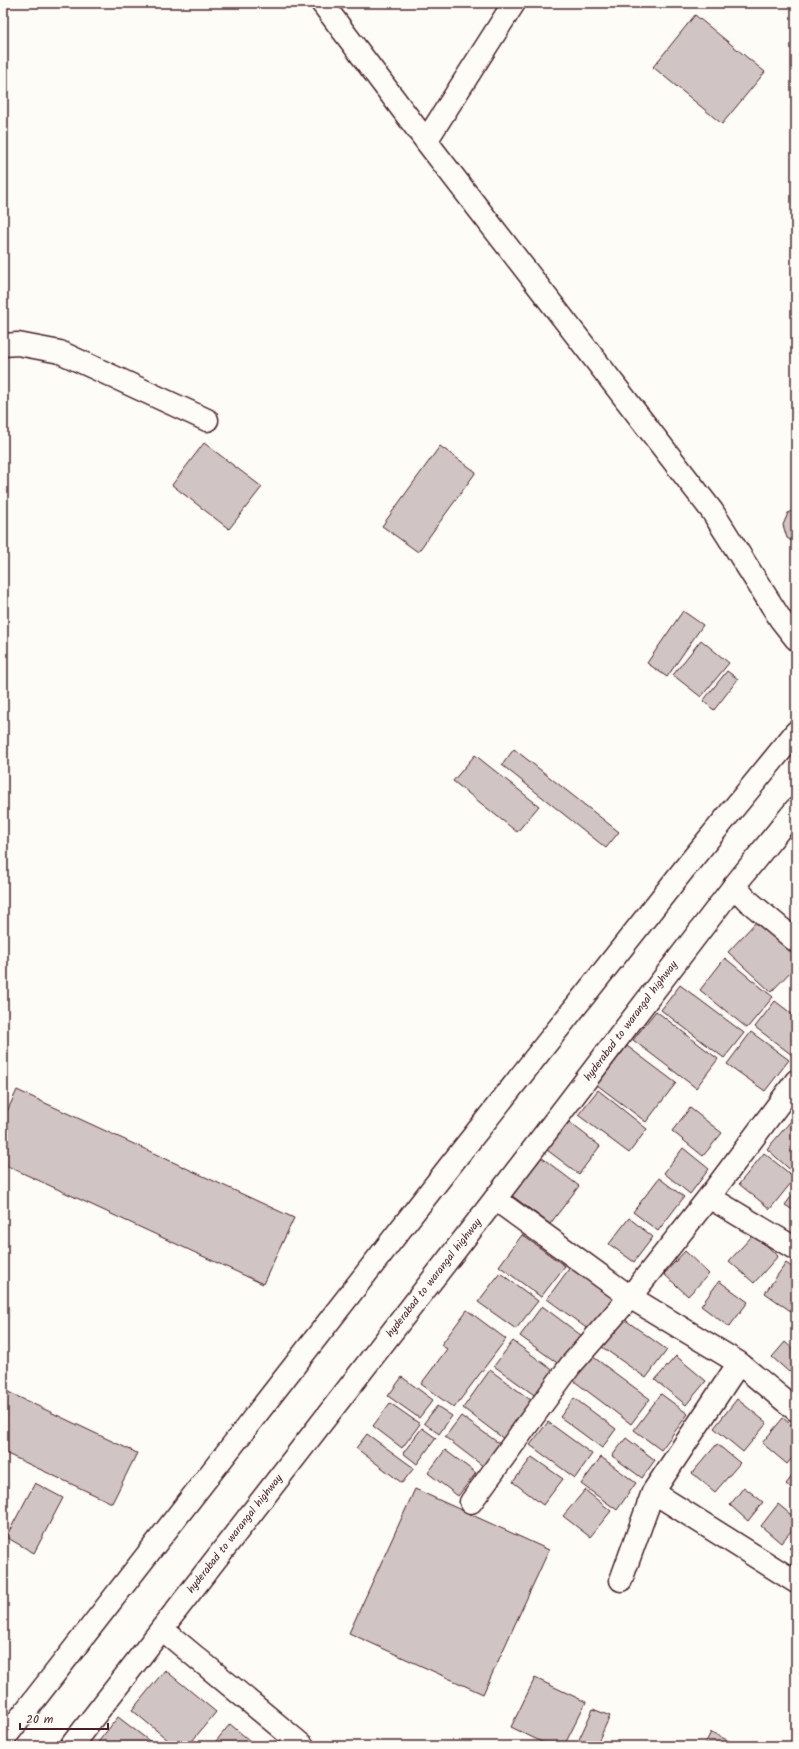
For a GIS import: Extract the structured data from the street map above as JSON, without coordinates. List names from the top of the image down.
{
  "streets": {
    "street": ["hyderabad to warangal highway"]
  },
  "scale_bar": "20 m"
}
